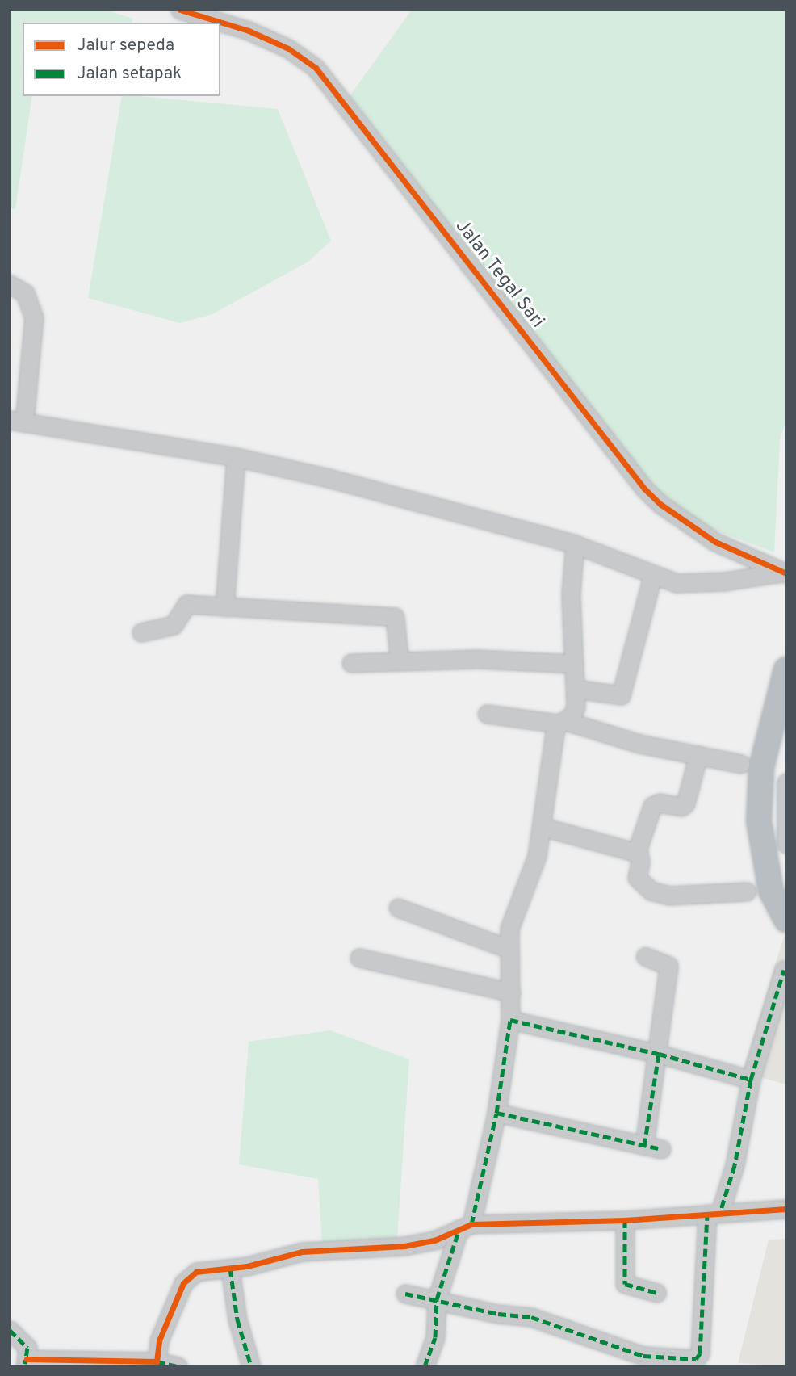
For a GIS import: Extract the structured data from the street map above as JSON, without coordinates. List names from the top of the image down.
{
  "streets": {
    "street": ["Jalan Tegal Sari"]
  },
  "legend": ["Jalur sepeda", "Jalan setapak"]
}
